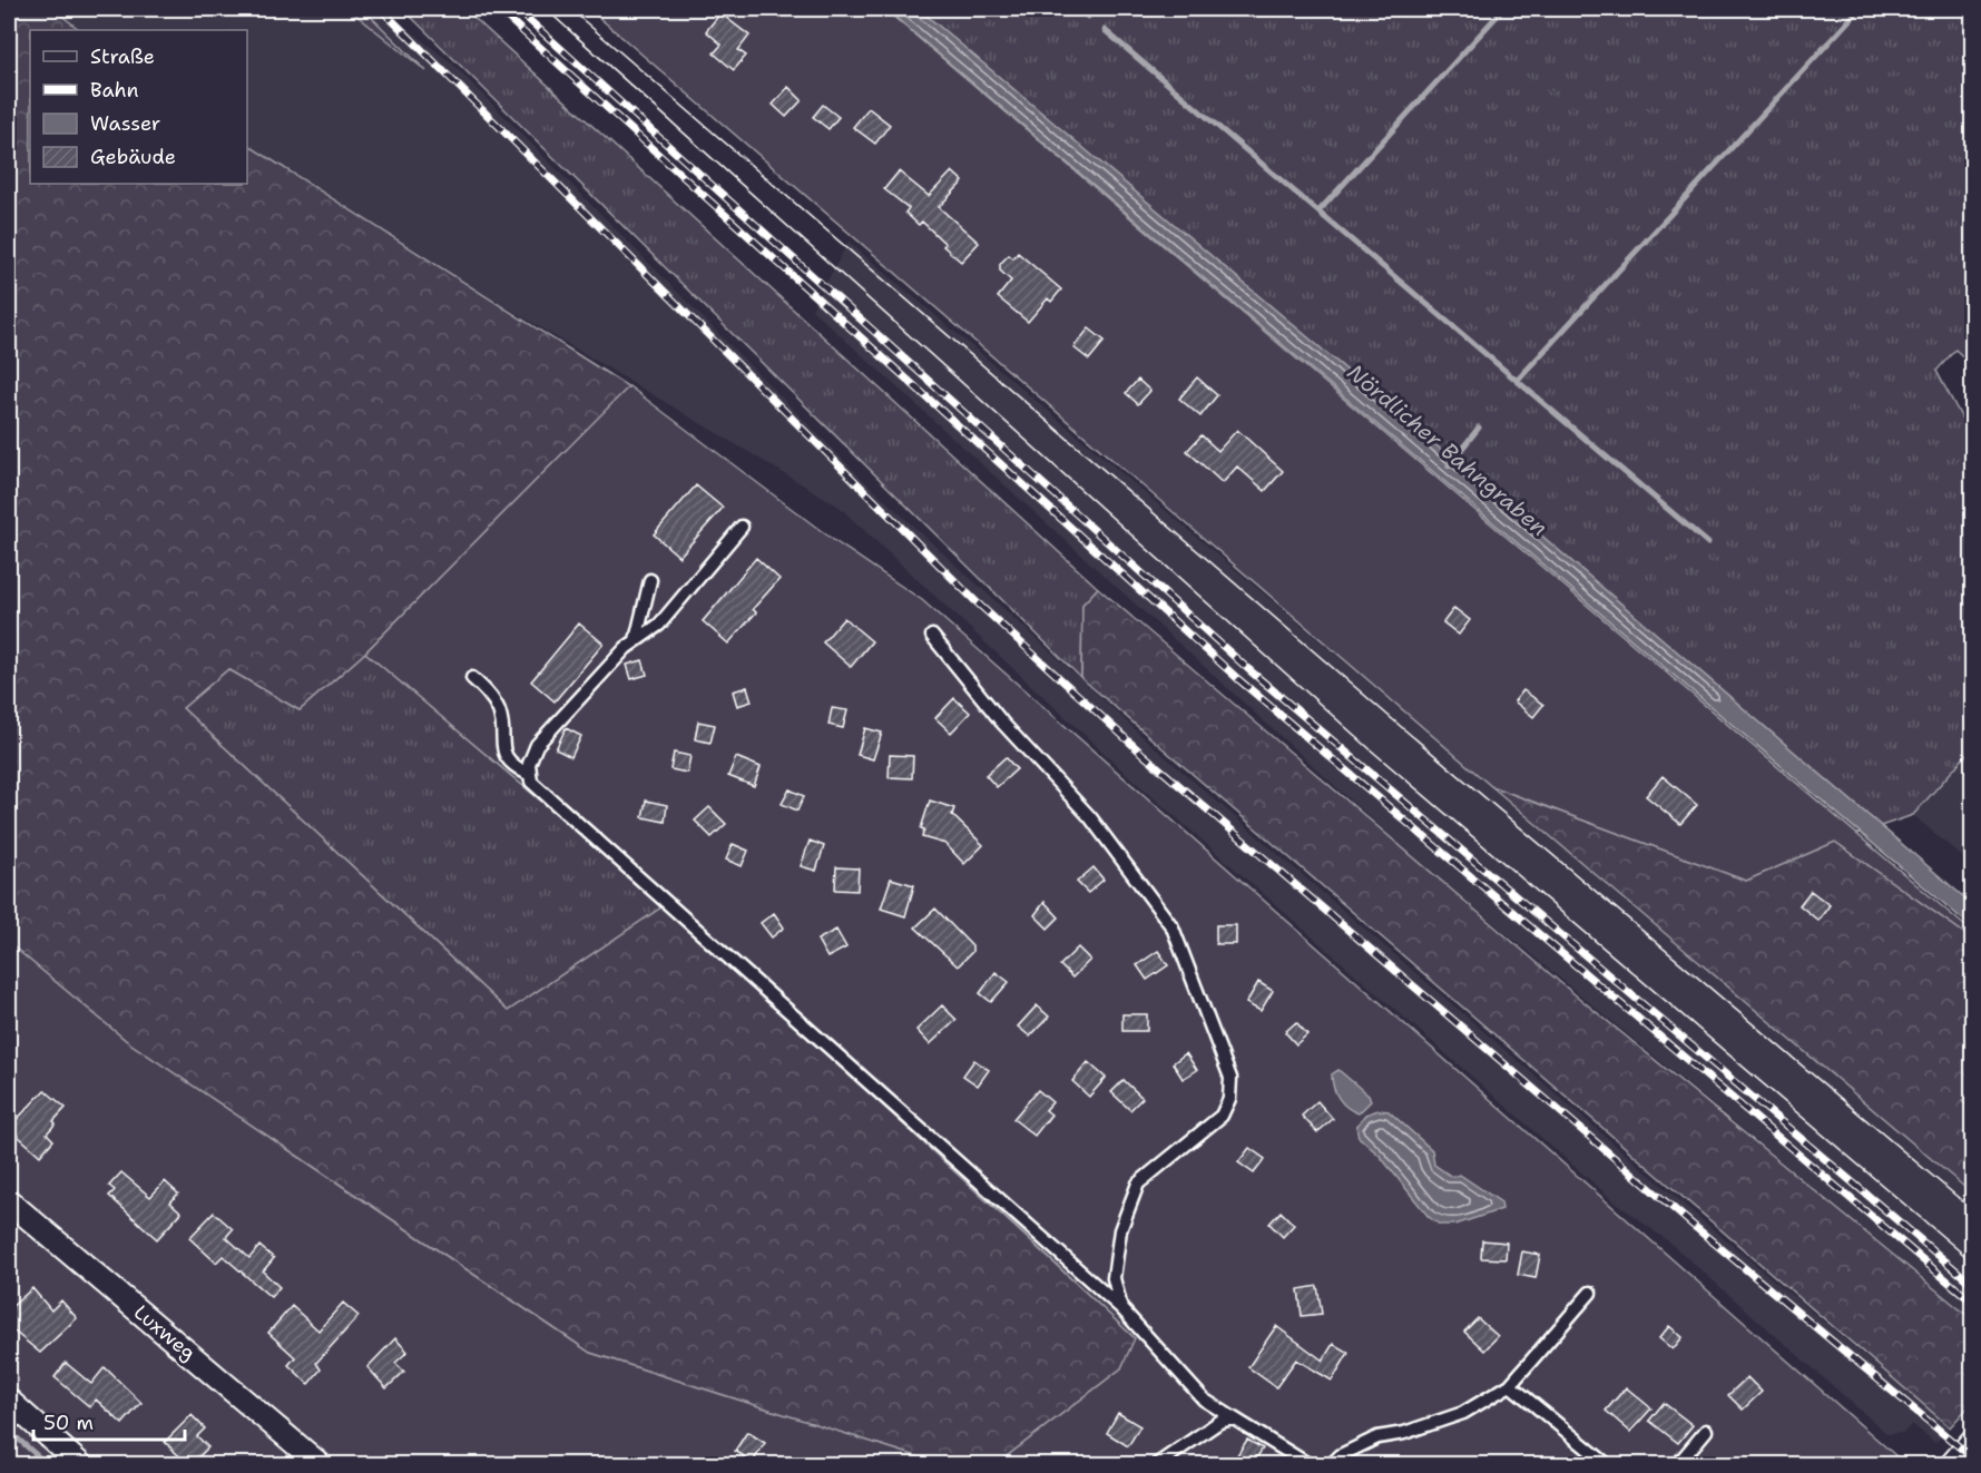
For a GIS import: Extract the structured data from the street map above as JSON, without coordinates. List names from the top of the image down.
{
  "streets": {
    "street": ["Luxweg"]
  },
  "water": ["Nördlicher Bahngraben"],
  "legend": [
    "Straße",
    "Bahn",
    "Wasser",
    "Gebäude"
  ],
  "scale_bar": "50 m"
}
